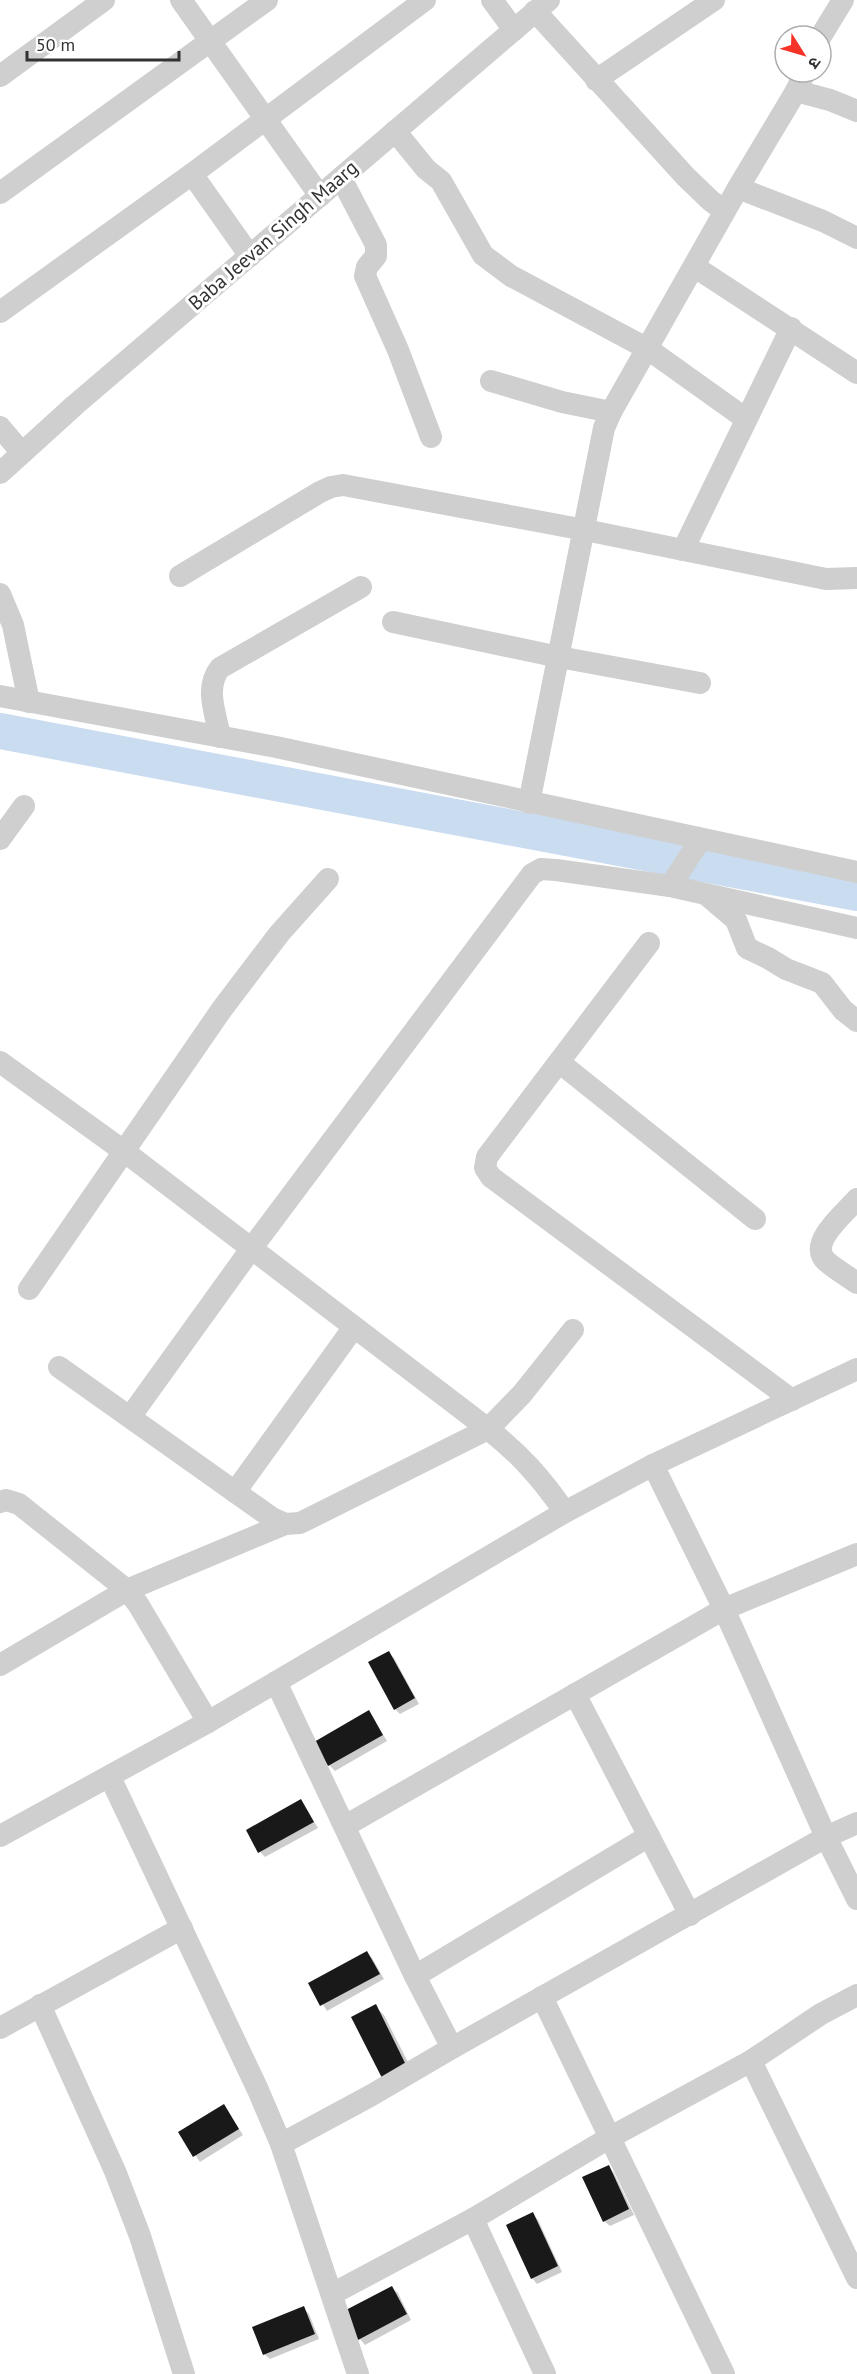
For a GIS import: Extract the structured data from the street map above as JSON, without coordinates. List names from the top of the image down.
{
  "streets": {
    "street": ["Baba Jeevan Singh Maarg"]
  },
  "scale_bar": "50 m",
  "north": "bottom right"
}
